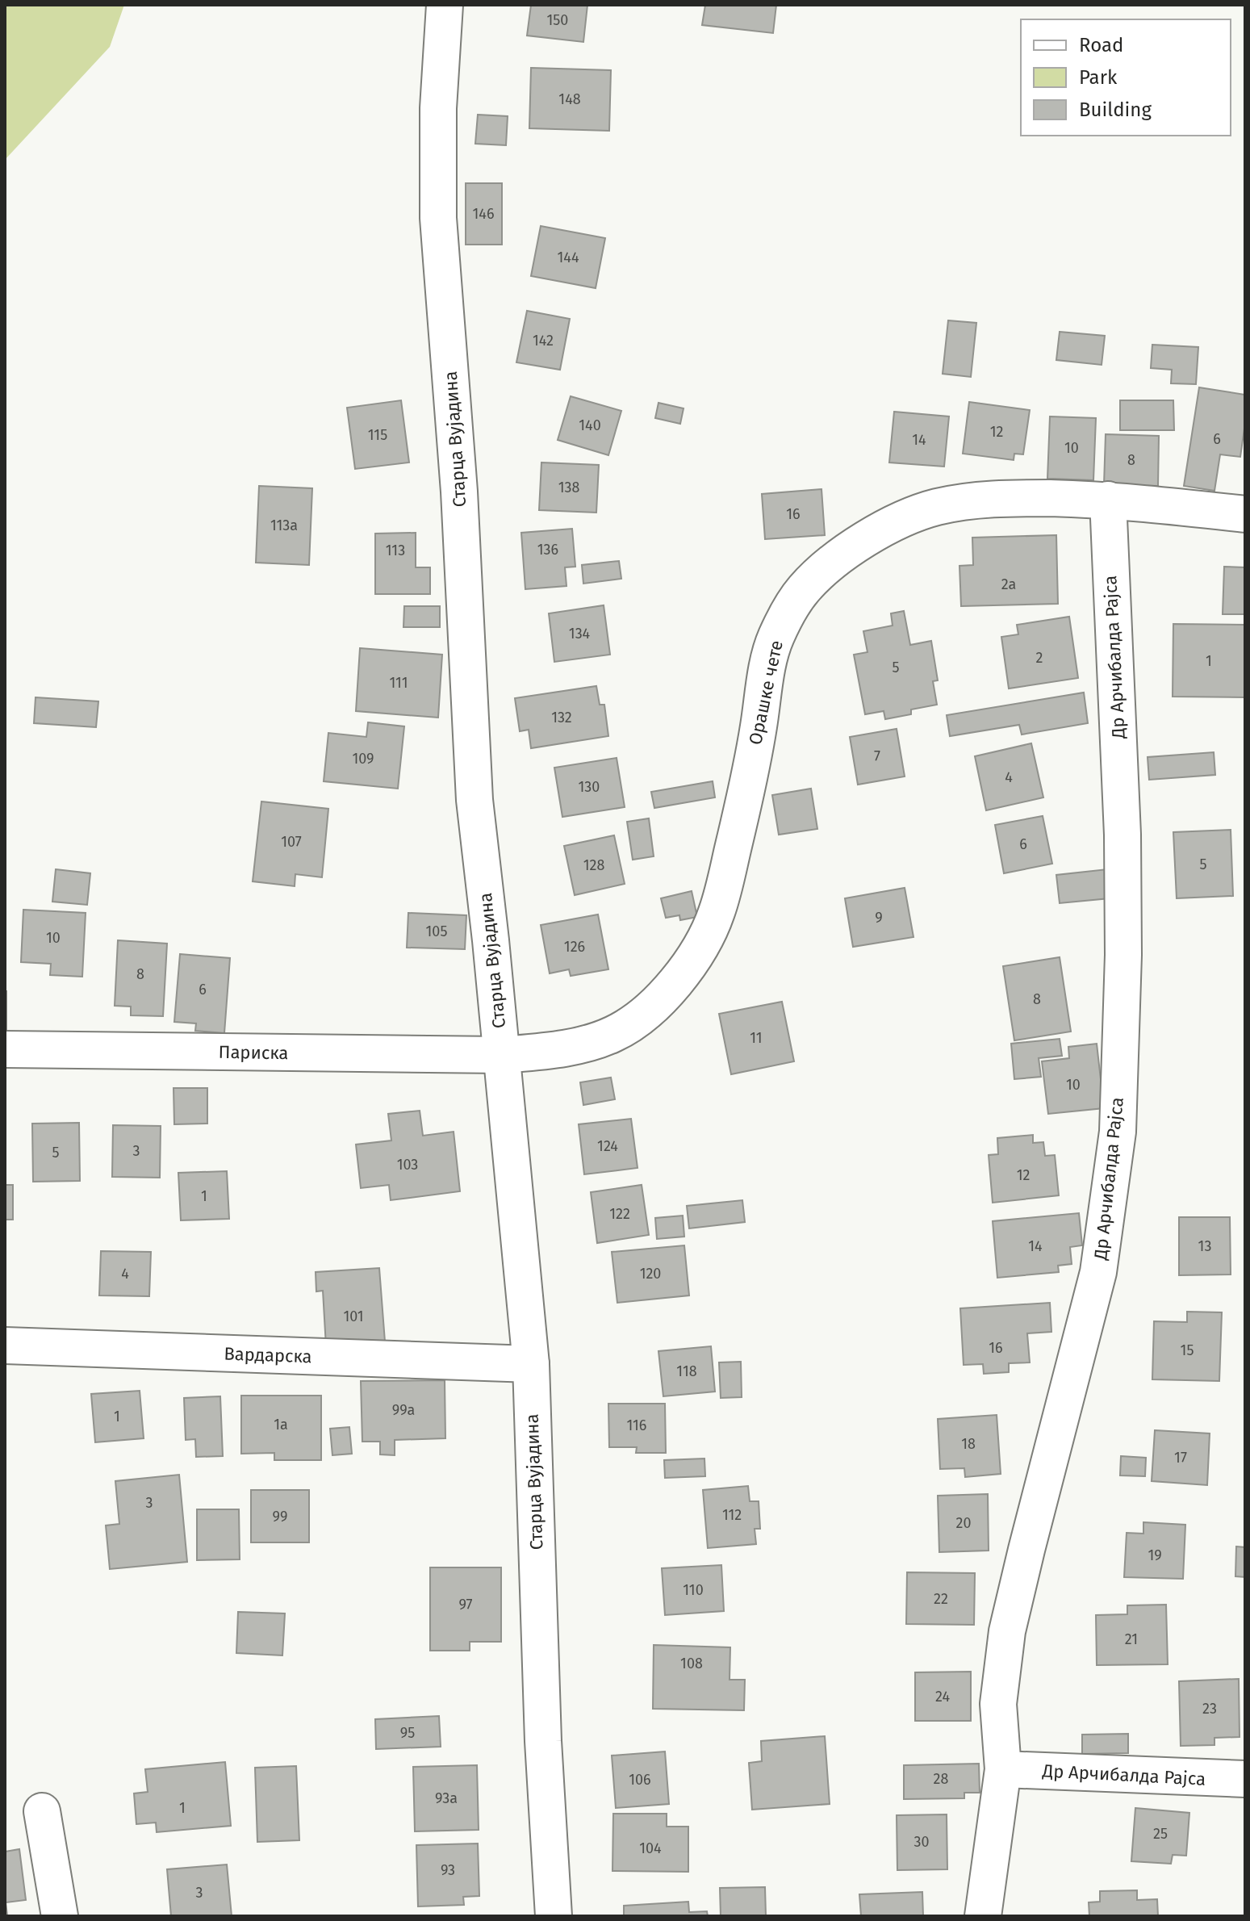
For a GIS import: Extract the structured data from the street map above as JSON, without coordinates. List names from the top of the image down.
{
  "streets": {
    "street": [
      "Старца Вујадина",
      "Др Арчибалда Рајса",
      "Орашке чете",
      "Париска",
      "Вардарска"
    ]
  },
  "crossings": [
    ["Старца Вујадина", "Орашке чете"],
    ["Старца Вујадина", "Париска"],
    ["Старца Вујадина", "Вардарска"],
    ["Др Арчибалда Рајса", "Орашке чете"],
    ["Орашке чете", "Париска"]
  ],
  "house_numbers": [
    "150",
    "148",
    "146",
    "144",
    "142",
    "140",
    "12",
    "115",
    "6",
    "14",
    "10",
    "8",
    "138",
    "16",
    "113a",
    "136",
    "113",
    "2a",
    "134",
    "2",
    "1",
    "5",
    "111",
    "132",
    "7",
    "109",
    "4",
    "130",
    "107",
    "6",
    "5",
    "128",
    "9",
    "105",
    "10",
    "126",
    "8",
    "6",
    "8",
    "11",
    "10",
    "124",
    "3",
    "5",
    "103",
    "12",
    "1",
    "122",
    "14",
    "13",
    "4",
    "120",
    "101",
    "16",
    "15",
    "118",
    "99a",
    "1",
    "1a",
    "116",
    "18",
    "17",
    "3",
    "112",
    "99",
    "20",
    "19",
    "110",
    "22",
    "97",
    "21",
    "108",
    "24",
    "23",
    "95",
    "28",
    "106",
    "93a",
    "1",
    "25",
    "30",
    "104",
    "93",
    "3"
  ],
  "legend": ["Road", "Park", "Building"]
}
